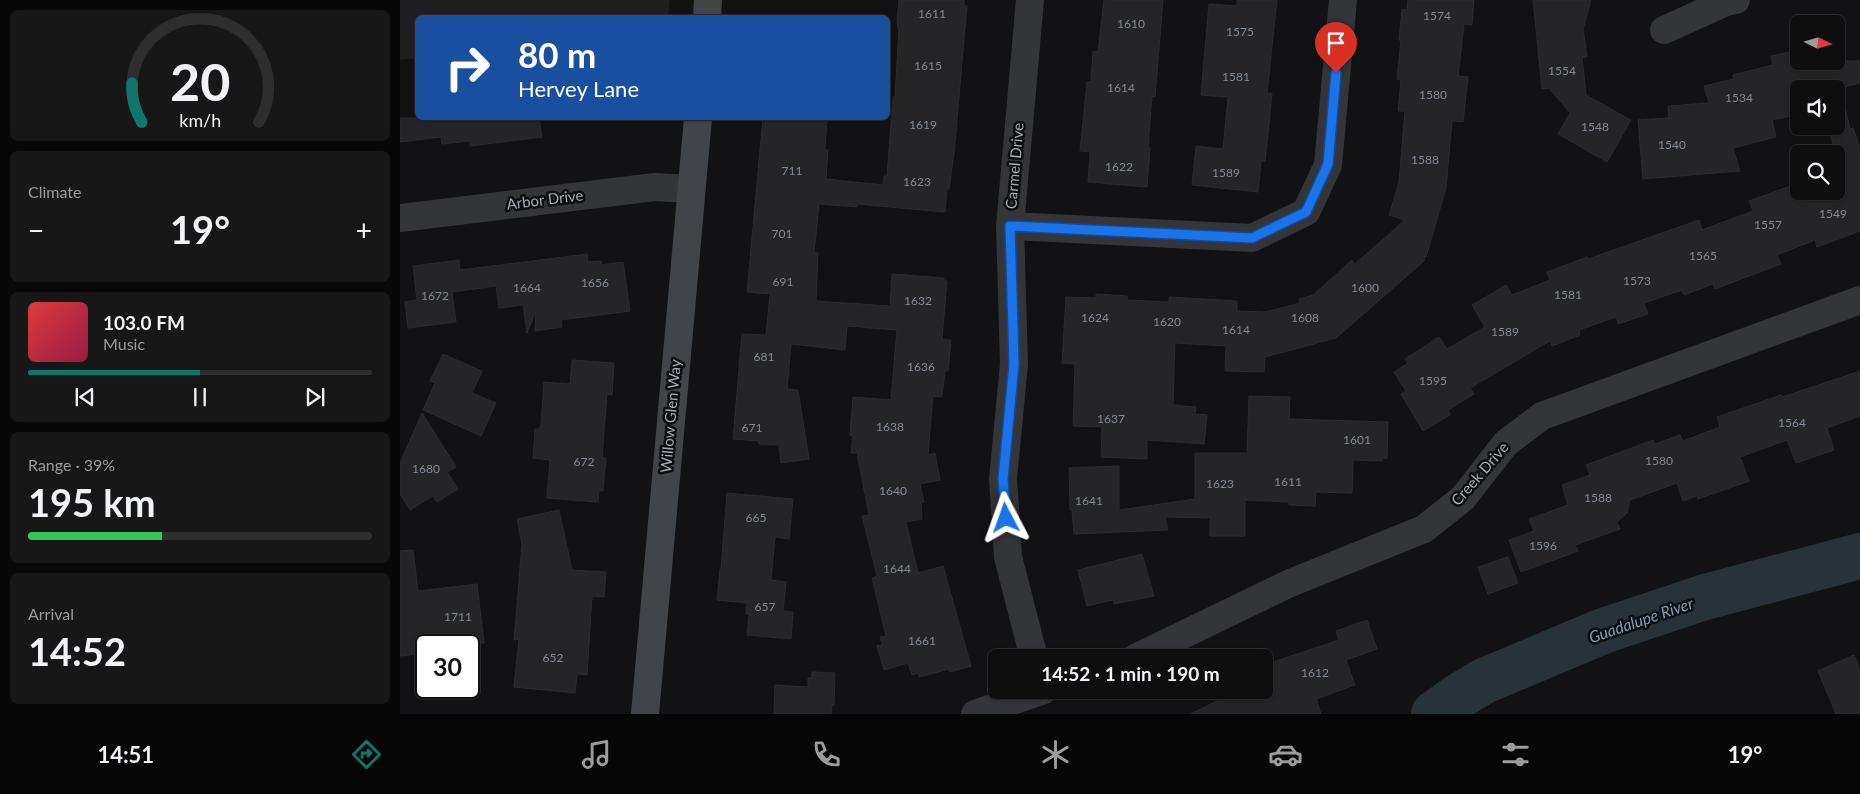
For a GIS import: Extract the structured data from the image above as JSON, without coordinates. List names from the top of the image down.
{
  "streets": {
    "street": [
      "Carmel Drive",
      "Arbor Drive",
      "Willow Glen Way",
      "Creek Drive"
    ]
  },
  "crossings": [
    ["Arbor Drive", "Willow Glen Way"]
  ],
  "water": ["Guadalupe River"],
  "house_numbers": [
    "1611",
    "1574",
    "1610",
    "1575",
    "1615",
    "1554",
    "1581",
    "1614",
    "1580",
    "1534",
    "1619",
    "1548",
    "1540",
    "1588",
    "1622",
    "711",
    "1589",
    "1623",
    "1549",
    "1557",
    "701",
    "1565",
    "1573",
    "691",
    "1656",
    "1664",
    "1600",
    "1581",
    "1672",
    "1632",
    "1624",
    "1608",
    "1620",
    "1614",
    "1589",
    "681",
    "1636",
    "1595",
    "1637",
    "1564",
    "1638",
    "671",
    "1601",
    "1580",
    "672",
    "1680",
    "1611",
    "1623",
    "1640",
    "1588",
    "1641",
    "665",
    "1596",
    "1644",
    "657",
    "1711",
    "1661",
    "652",
    "1612"
  ],
  "north": "right",
  "page": {
    "turn": ["80 m", "Hervey Lane"],
    "tile": [
      "Climate",
      ["Range · 39%", "195 km"],
      ["Arrival", "14:52"]
    ],
    "heat": ["−", "19°", "+"],
    "song": ["103.0 FM", "Music"],
    "limit": "30",
    "trip": "14:52 · 1 min · 190 m",
    "tabs": ["14:51", "19°"],
    "gauge": ["20", "km/h"]
  }
}
